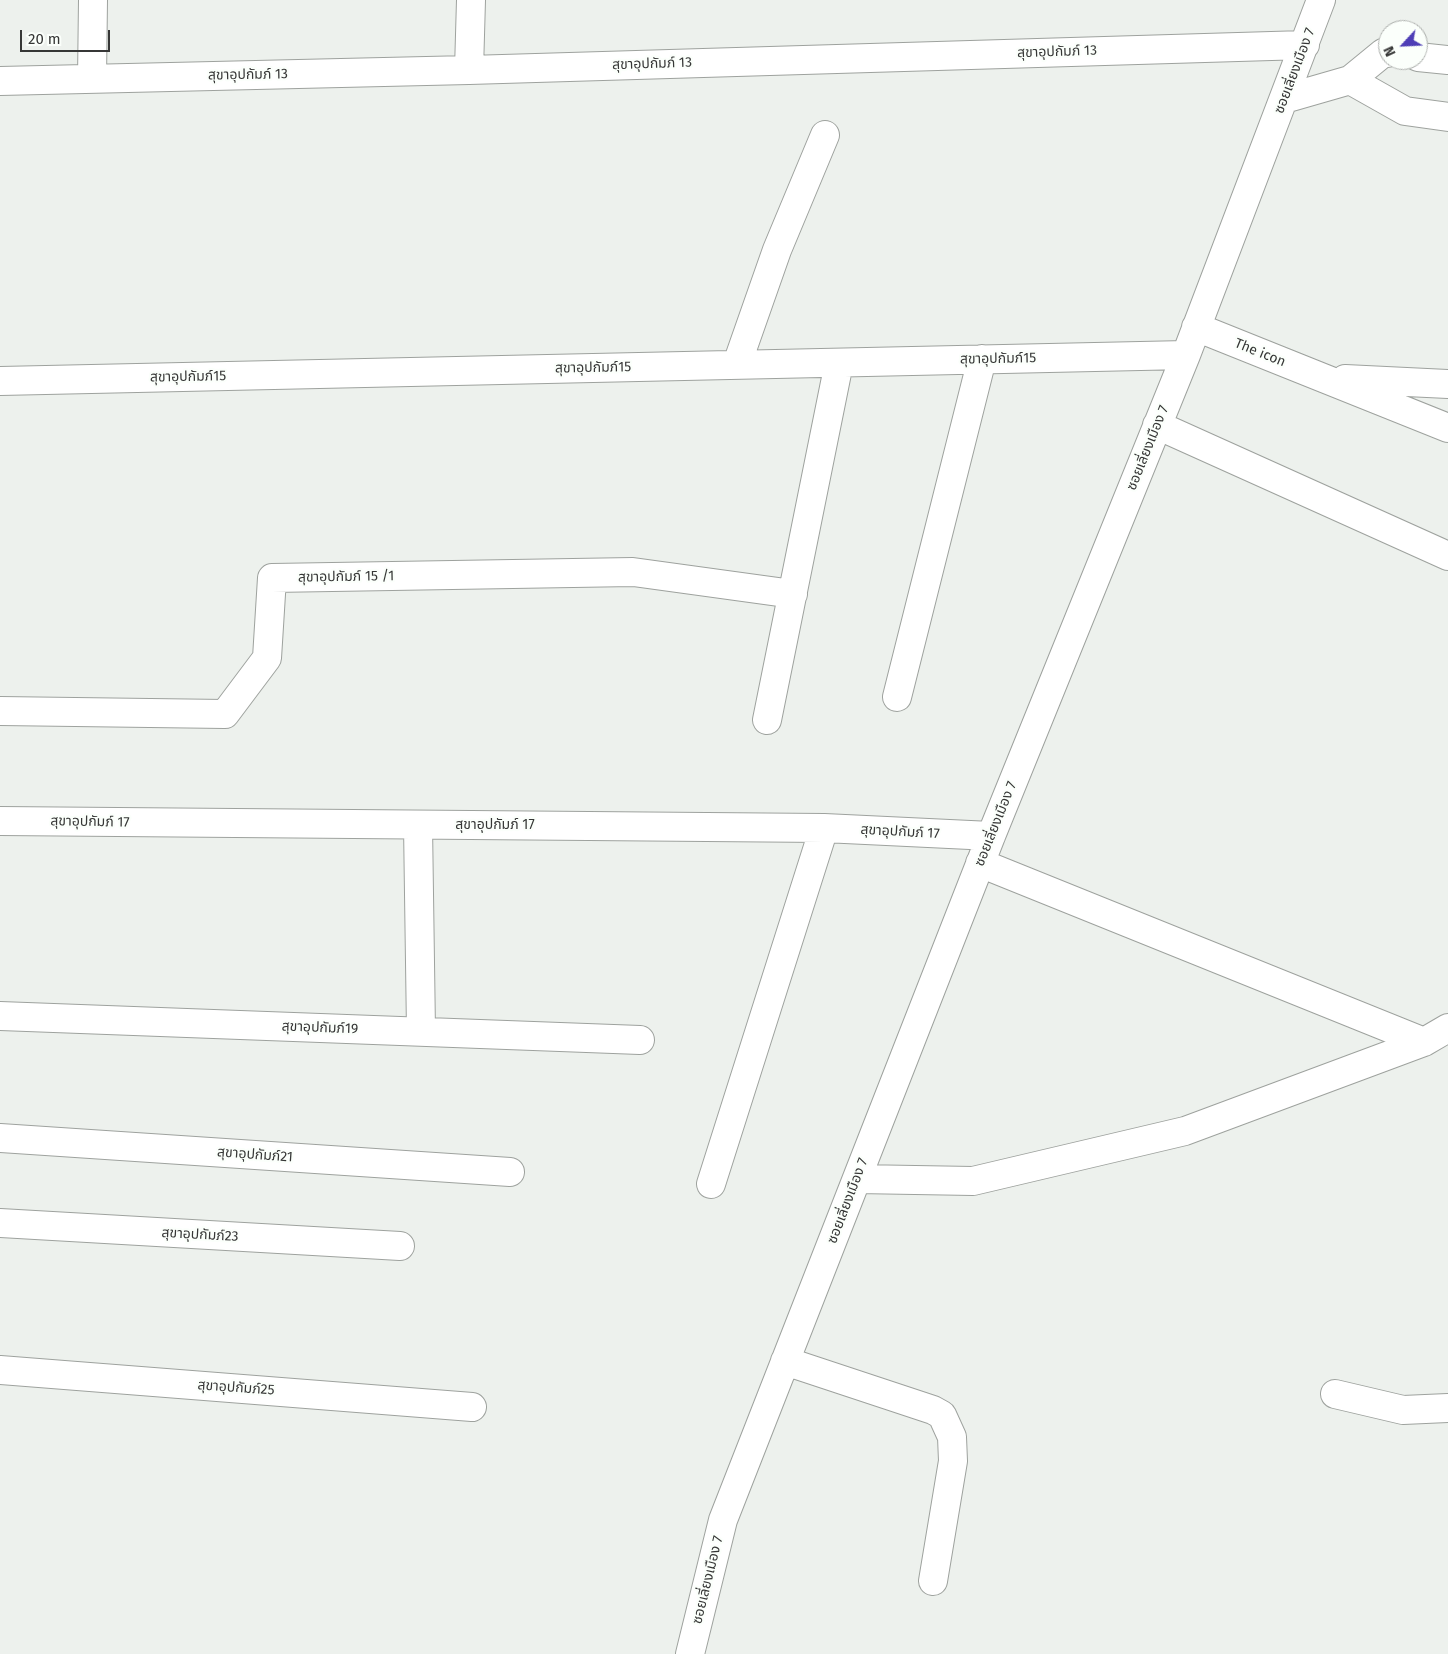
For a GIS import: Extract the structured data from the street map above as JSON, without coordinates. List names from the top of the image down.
{
  "streets": {
    "street": [
      "สุขาอุปกัมภ์ 13",
      "ซอยเลี่ยงเมือง 7",
      "The icon",
      "สุขาอุปกัมภ์15",
      "สุขาอุปกัมภ์ 15 /1",
      "สุขาอุปกัมภ์ 17",
      "สุขาอุปกัมภ์19",
      "สุขาอุปกัมภ์21",
      "สุขาอุปกัมภ์23",
      "สุขาอุปกัมภ์25"
    ]
  },
  "crossings": [
    ["สุขาอุปกัมภ์ 13", "ซอยเลี่ยงเมือง 7"],
    ["ซอยเลี่ยงเมือง 7", "The icon"],
    ["ซอยเลี่ยงเมือง 7", "สุขาอุปกัมภ์15"],
    ["ซอยเลี่ยงเมือง 7", "สุขาอุปกัมภ์ 17"]
  ],
  "scale_bar": "20 m",
  "north": "bottom left"
}
